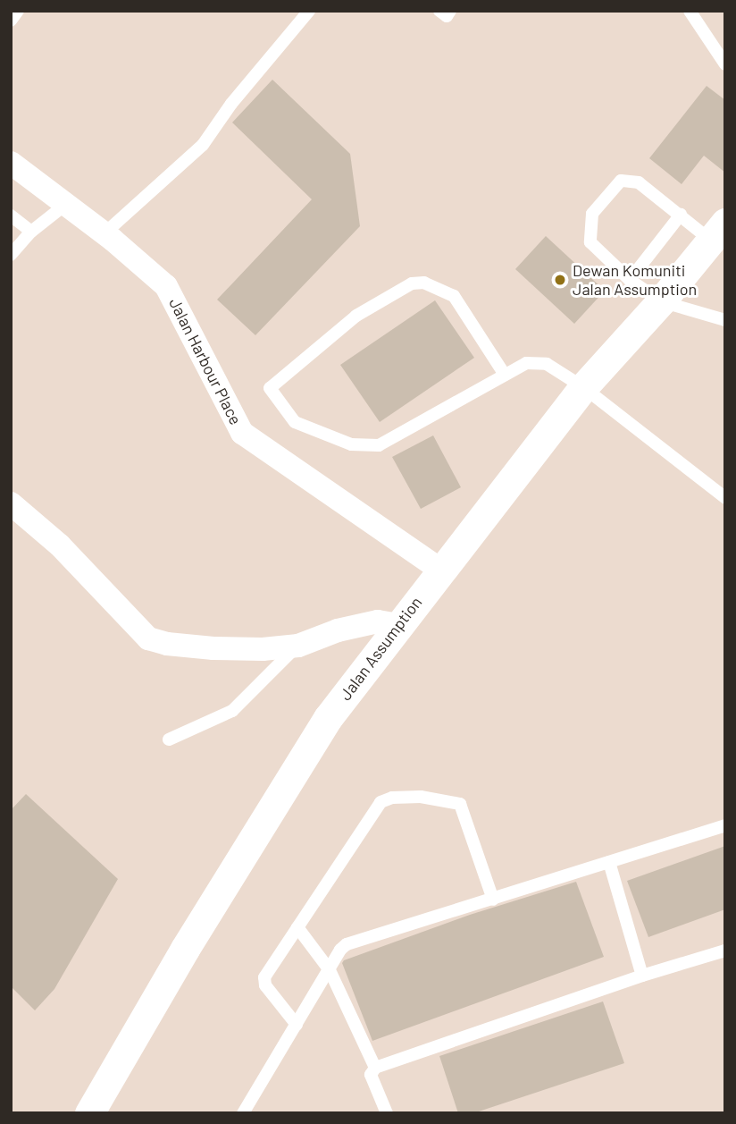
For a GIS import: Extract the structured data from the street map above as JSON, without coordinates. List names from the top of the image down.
{
  "streets": {
    "street": ["Jalan Harbour Place", "Jalan Assumption"]
  },
  "crossings": [
    ["Jalan Harbour Place", "Jalan Assumption"]
  ],
  "places": ["Dewan Komuniti Jalan Assumption"]
}
